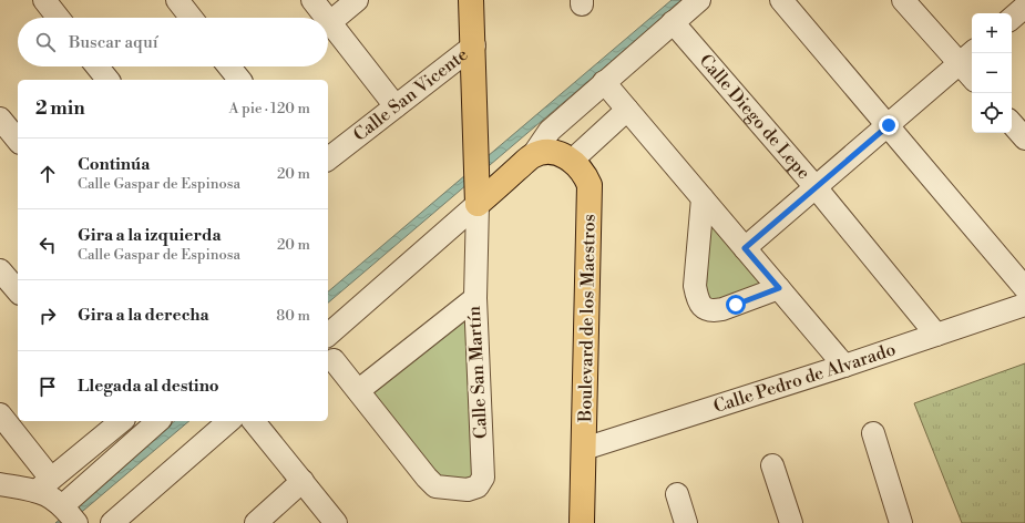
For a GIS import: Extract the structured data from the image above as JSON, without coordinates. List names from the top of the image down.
{
  "streets": {
    "main road": ["Boulevard de los Maestros"],
    "street": [
      "Calle San Vicente",
      "Calle Diego de Lepe",
      "Calle San Martín",
      "Calle Pedro de Alvarado"
    ]
  },
  "crossings": [
    ["Calle Diego de Lepe", "Calle Pedro de Alvarado"],
    ["Boulevard de los Maestros", "Calle Pedro de Alvarado"]
  ],
  "page": {
    "map_buttons": ["+", "−"],
    "search": "Buscar aquí",
    "heading": ["2 min", "A pie · 120 m"],
    "list": [
      ["Continúa", "Calle Gaspar de Espinosa", "20 m"],
      ["Gira a la izquierda", "Calle Gaspar de Espinosa", "20 m"],
      ["Gira a la derecha", "80 m"],
      "Llegada al destino"
    ]
  }
}
